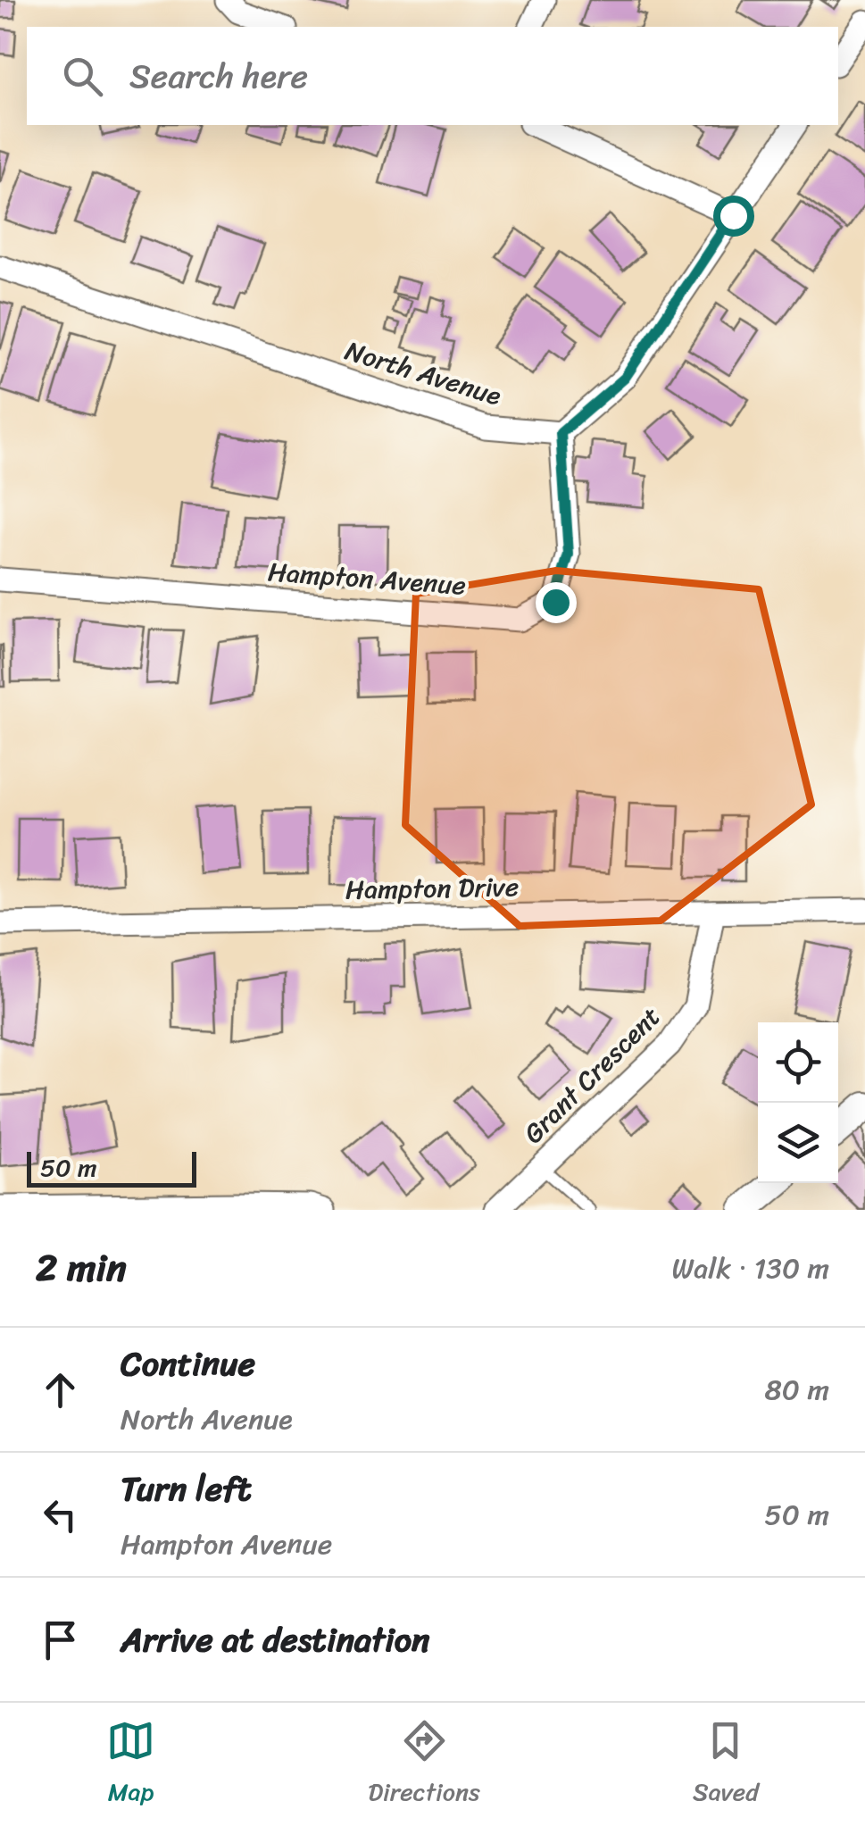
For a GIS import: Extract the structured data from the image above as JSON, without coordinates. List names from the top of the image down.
{
  "streets": {
    "street": [
      "North Avenue",
      "Hampton Avenue",
      "Hampton Drive",
      "Grant Crescent"
    ]
  },
  "crossings": [
    ["North Avenue", "Hampton Avenue"],
    ["Hampton Drive", "Grant Crescent"]
  ],
  "scale_bar": "50 m",
  "page": {
    "search": "Search here",
    "scale": "50 m",
    "heading": ["2 min", "Walk · 130 m"],
    "list": [
      ["Continue", "North Avenue", "80 m"],
      ["Turn left", "Hampton Avenue", "50 m"],
      "Arrive at destination"
    ],
    "nav": ["Map", "Directions", "Saved"]
  }
}
